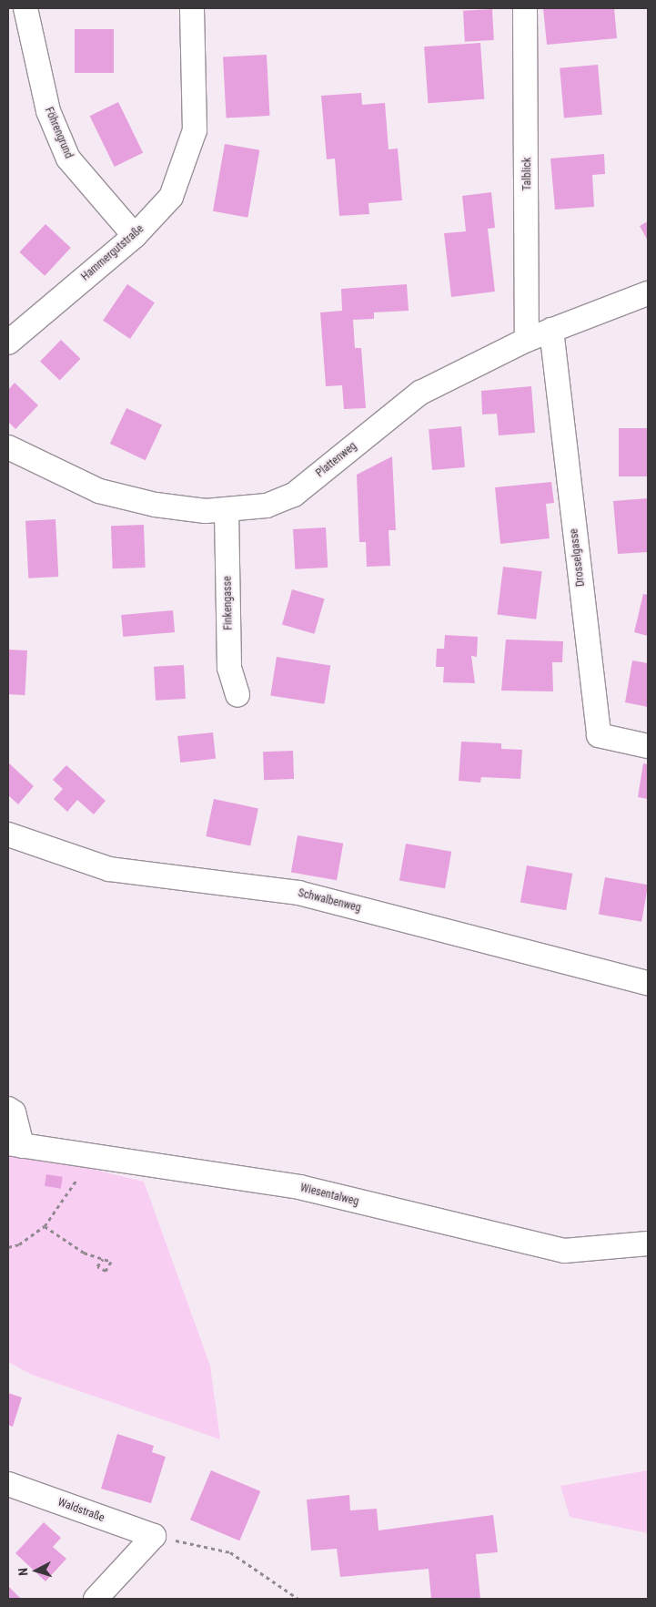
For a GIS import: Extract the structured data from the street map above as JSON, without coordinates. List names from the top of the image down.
{
  "streets": {
    "street": [
      "Föhrengrund",
      "Talblick",
      "Hammergutstraße",
      "Plattenweg",
      "Drosselgasse",
      "Finkengasse",
      "Schwalbenweg",
      "Wiesentalweg",
      "Waldstraße"
    ]
  },
  "crossings": [
    ["Föhrengrund", "Hammergutstraße"],
    ["Talblick", "Plattenweg"],
    ["Plattenweg", "Drosselgasse"],
    ["Plattenweg", "Finkengasse"]
  ],
  "north": "left"
}
